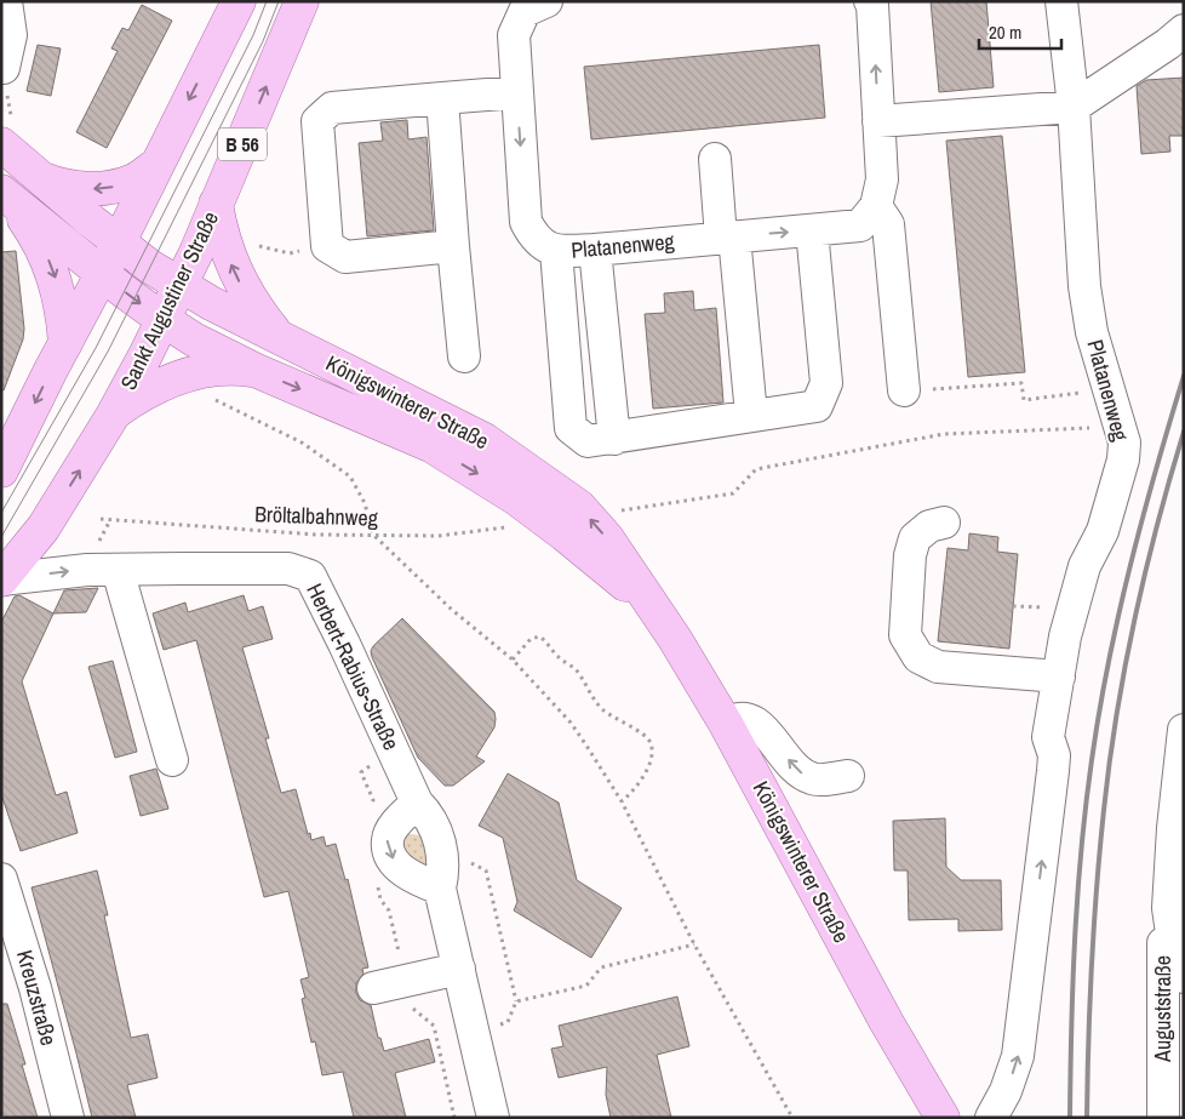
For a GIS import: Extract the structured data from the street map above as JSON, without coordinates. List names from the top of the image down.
{
  "streets": {
    "main road": ["B 56", "Sankt Augustiner Straße", "Königswinterer Straße"],
    "street": [
      "Platanenweg",
      "Herbert-Rabius-Straße",
      "Kreuzstraße",
      "Auguststraße"
    ],
    "path": ["Bröltalbahnweg"]
  },
  "crossings": [
    ["Sankt Augustiner Straße", "Königswinterer Straße"],
    ["Sankt Augustiner Straße", "Herbert-Rabius-Straße"]
  ],
  "scale_bar": "20 m"
}
